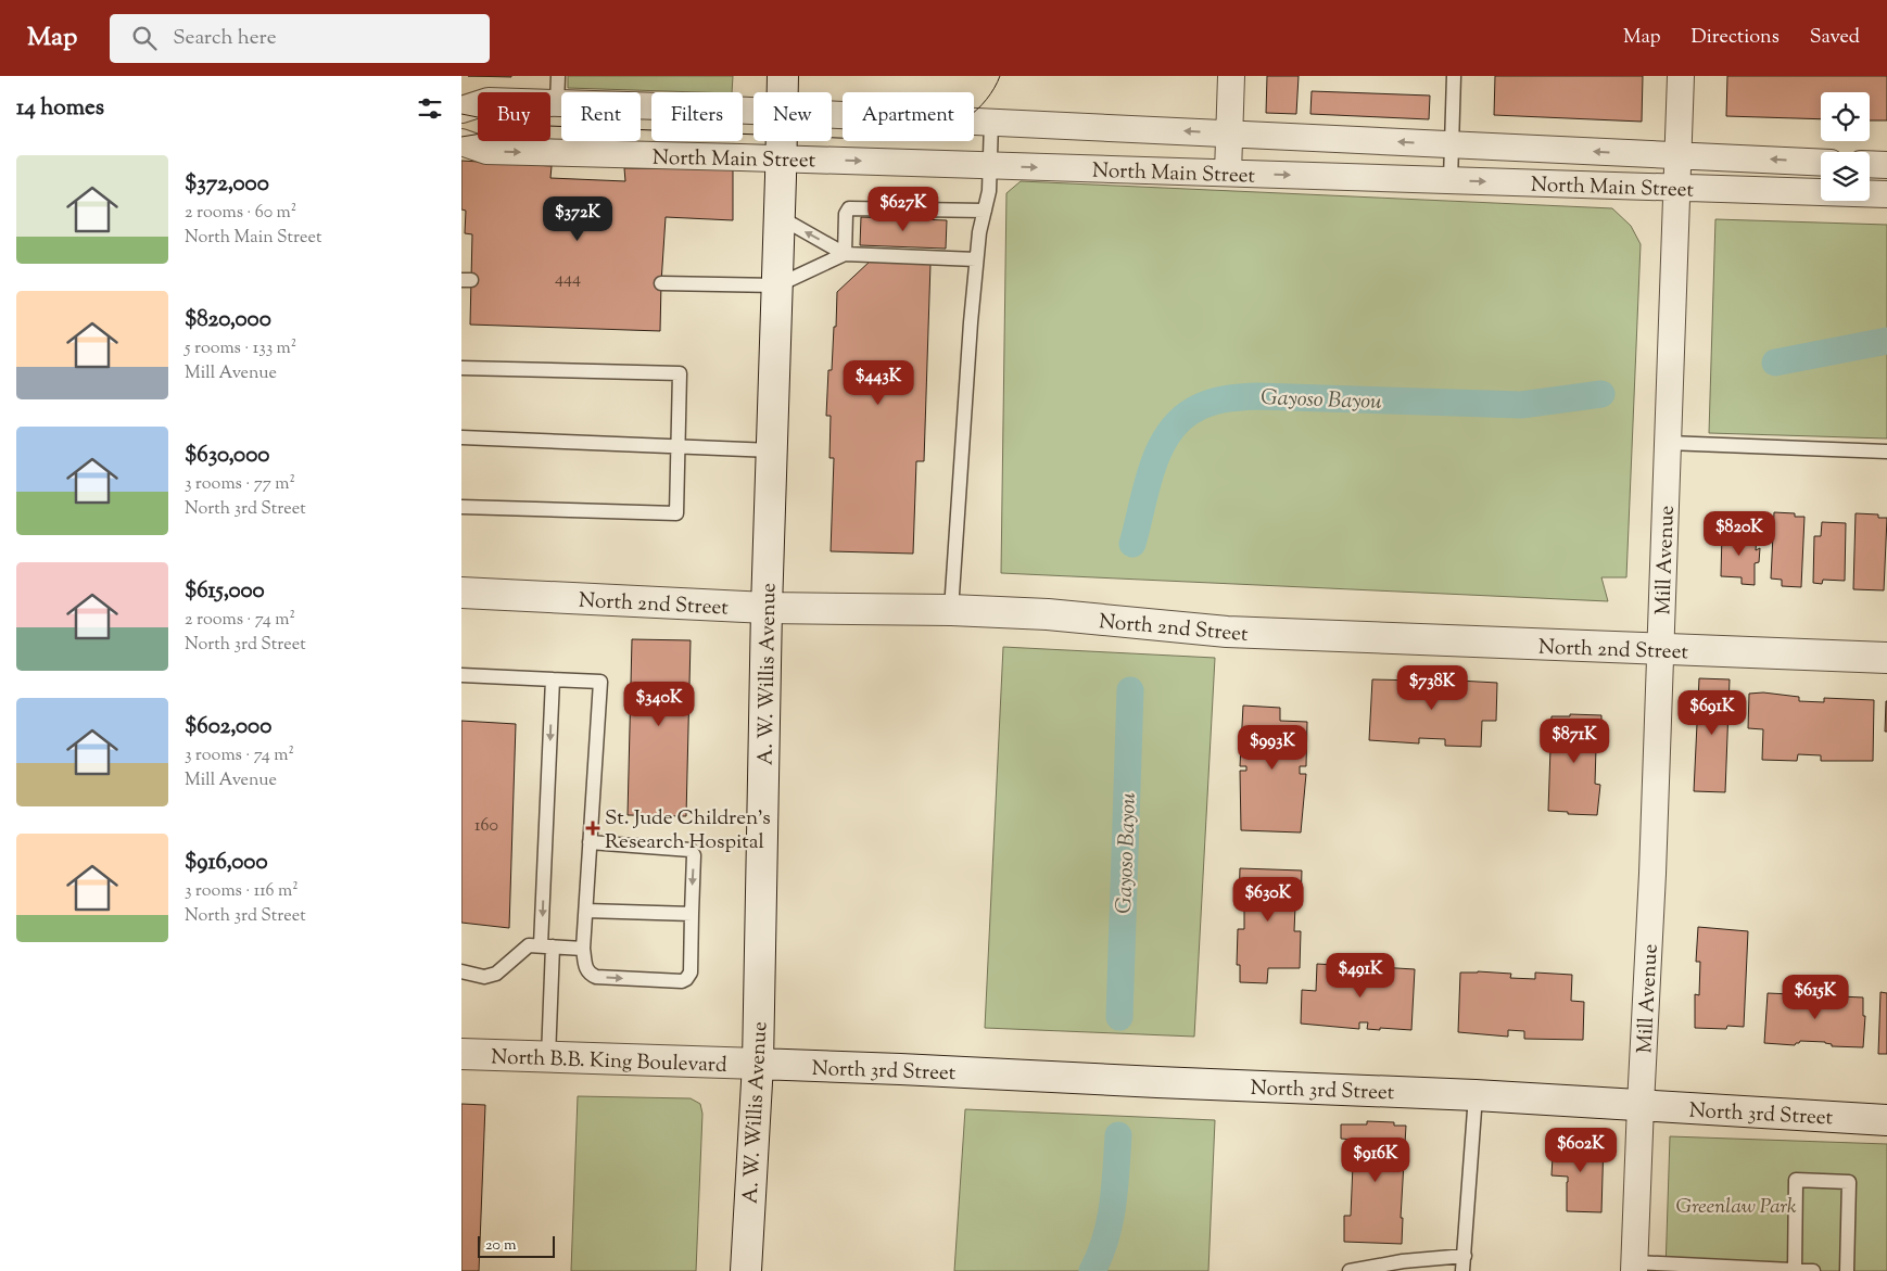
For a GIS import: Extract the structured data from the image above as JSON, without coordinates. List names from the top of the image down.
{
  "streets": {
    "main road": [
      "North 2nd Street",
      "A. W. Willis Avenue",
      "North B.B. King Boulevard",
      "North 3rd Street"
    ],
    "street": ["North Main Street", "Mill Avenue"]
  },
  "crossings": [
    ["North Main Street", "Mill Avenue"],
    ["North Main Street", "A. W. Willis Avenue"],
    ["Mill Avenue", "North 2nd Street"],
    ["Mill Avenue", "North 3rd Street"],
    ["North 2nd Street", "A. W. Willis Avenue"],
    ["A. W. Willis Avenue", "North B.B. King Boulevard"],
    ["A. W. Willis Avenue", "North 3rd Street"],
    ["North B.B. King Boulevard", "North 3rd Street"]
  ],
  "water": ["Gayoso Bayou"],
  "parks": ["Greenlaw Park"],
  "places": {
    "health": ["St. Jude Children's Research Hospital"]
  },
  "house_numbers": ["444", "160"],
  "scale_bar": "20 m",
  "page": {
    "header": "Map",
    "search": "Search here",
    "nav": ["Map", "Directions", "Saved"],
    "heading": "14 homes",
    "chip": [
      "Buy",
      "Rent",
      "Filters",
      "New",
      "Apartment"
    ],
    "list": [
      {
        "name": "$372,000",
        "note": "2 rooms · 60 m² · North Main Street"
      },
      {
        "name": "$820,000",
        "note": "5 rooms · 133 m² · Mill Avenue"
      },
      {
        "name": "$630,000",
        "note": "3 rooms · 77 m² · North 3rd Street"
      },
      {
        "name": "$615,000",
        "note": "2 rooms · 74 m² · North 3rd Street"
      },
      {
        "name": "$602,000",
        "note": "3 rooms · 74 m² · Mill Avenue"
      },
      {
        "name": "$916,000",
        "note": "3 rooms · 116 m² · North 3rd Street"
      }
    ],
    "price": [
      "$627K",
      "$372K",
      "$443K",
      "$820K",
      "$738K",
      "$340K",
      "$691K",
      "$871K",
      "$993K",
      "$630K",
      "$491K",
      "$615K",
      "$602K",
      "$916K"
    ],
    "scale": "20 m"
  }
}
